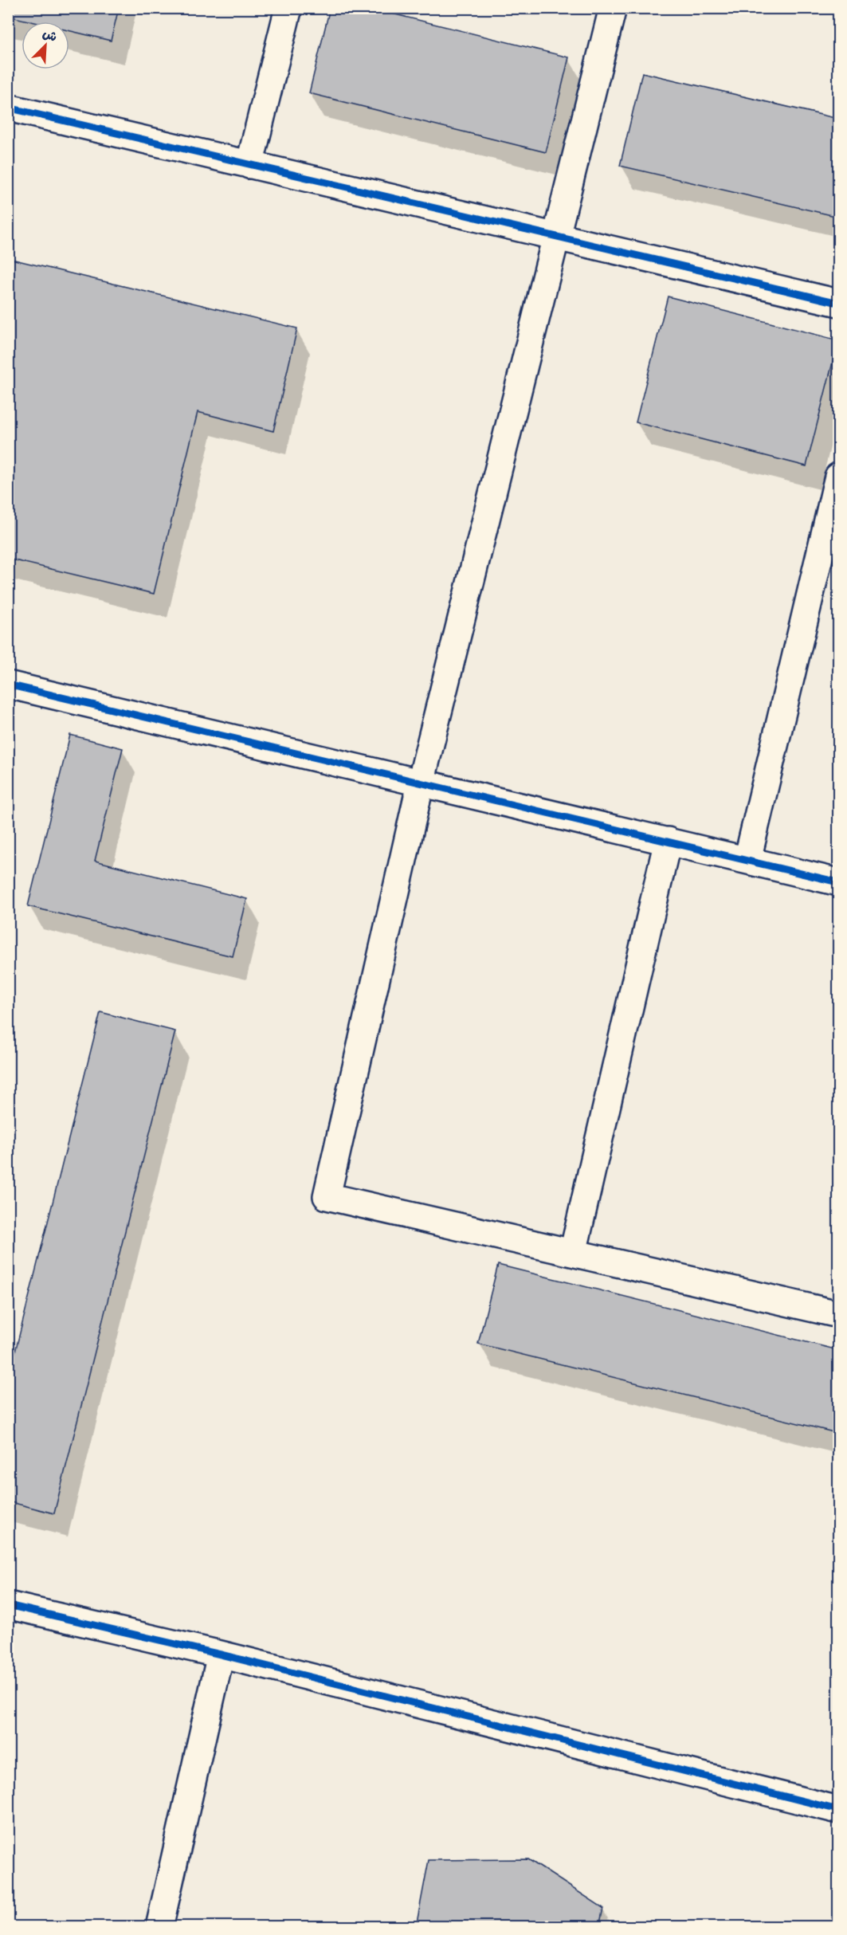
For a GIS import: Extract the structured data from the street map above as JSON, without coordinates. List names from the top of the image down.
{
  "north": "top right"
}
